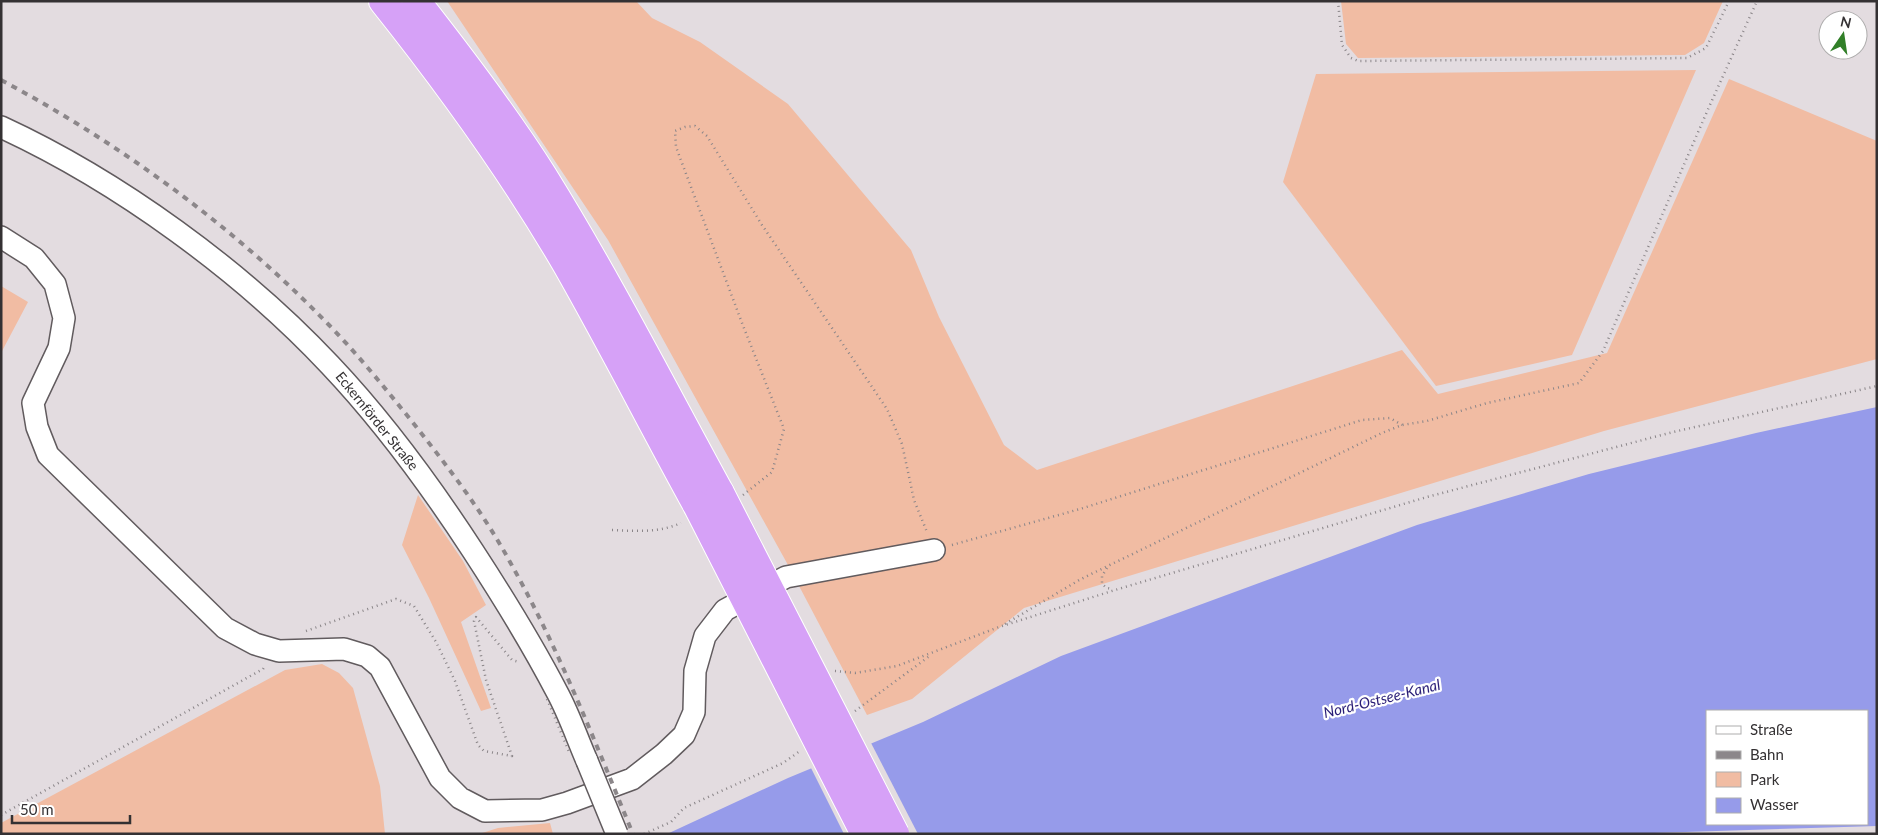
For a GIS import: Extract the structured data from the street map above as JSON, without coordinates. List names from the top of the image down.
{
  "streets": {
    "street": ["Eckernförder Straße"]
  },
  "water": ["Nord-Ostsee-Kanal"],
  "legend": [
    "Straße",
    "Bahn",
    "Park",
    "Wasser"
  ],
  "scale_bar": "50 m",
  "north": "top"
}
